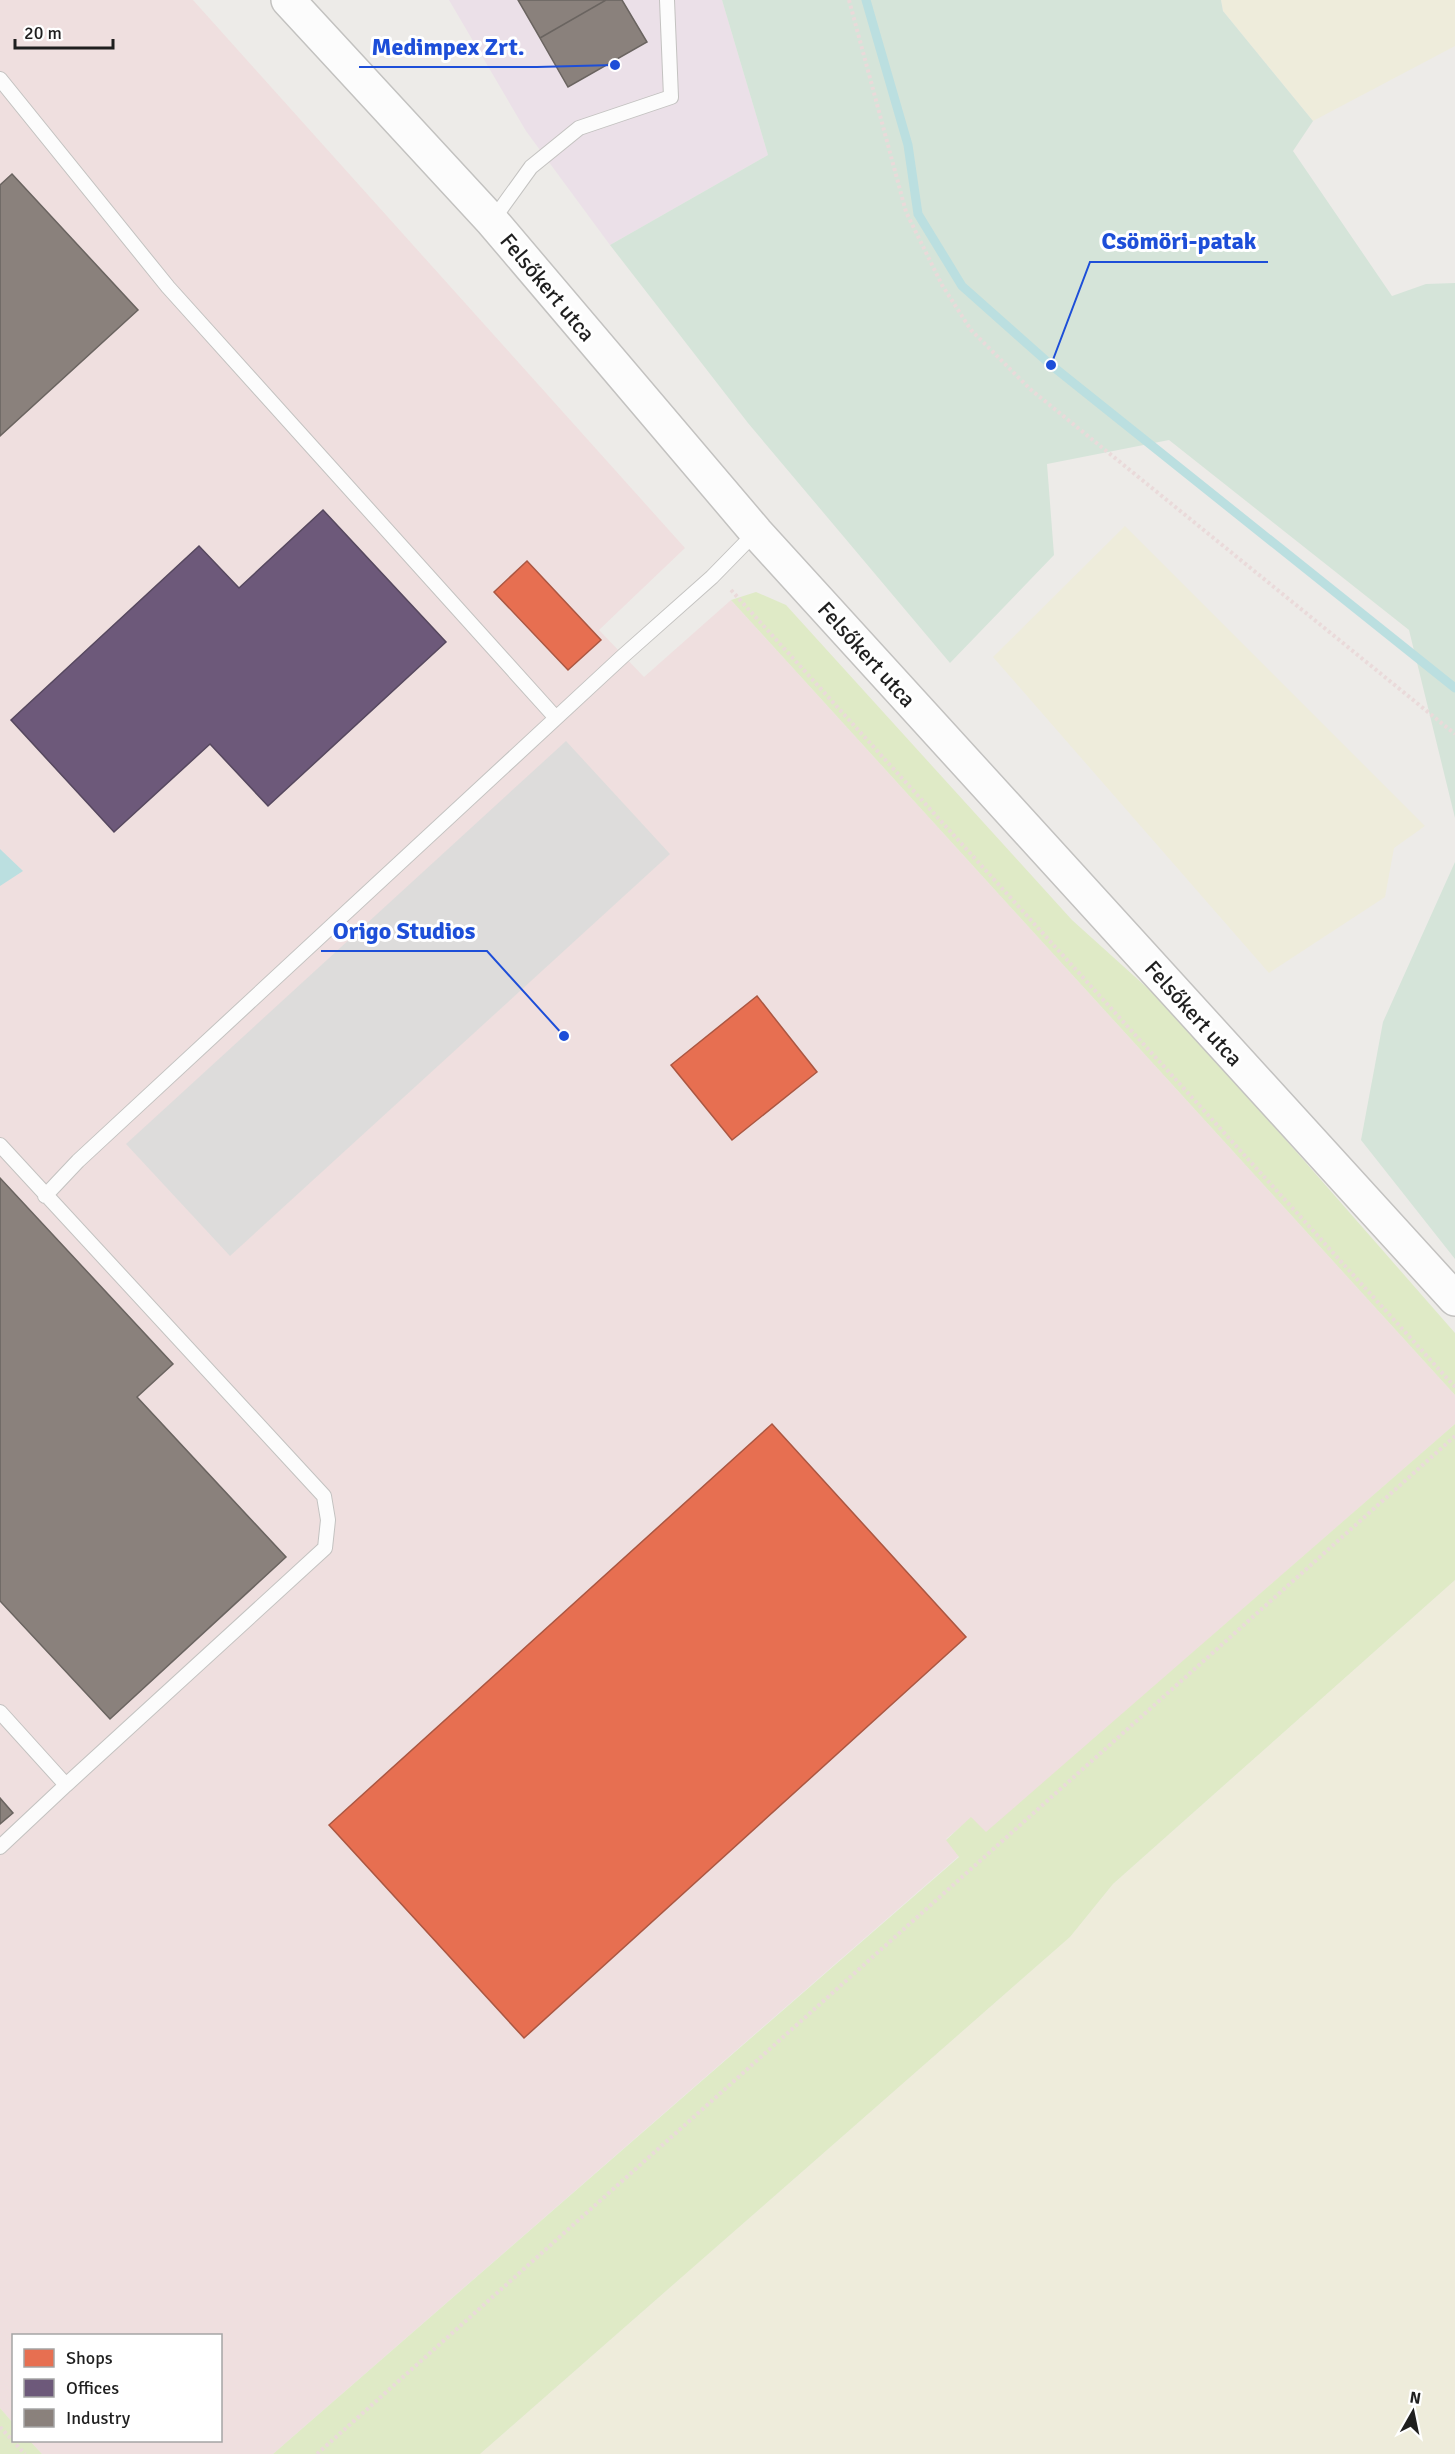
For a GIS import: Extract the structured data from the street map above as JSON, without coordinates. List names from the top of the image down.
{
  "streets": {
    "street": ["Felsőkert utca"]
  },
  "places": ["Medimpex Zrt.", "Csömöri-patak", "Origo Studios"],
  "legend": ["Shops", "Offices", "Industry"],
  "scale_bar": "20 m",
  "north": "top"
}
